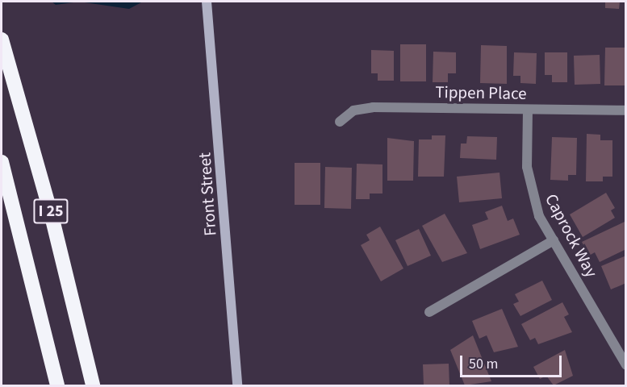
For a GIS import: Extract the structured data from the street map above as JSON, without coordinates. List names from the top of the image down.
{
  "streets": {
    "highway": ["I 25"],
    "main road": ["Front Street"],
    "street": ["Tippen Place", "Caprock Way"]
  },
  "crossings": [
    ["Tippen Place", "Caprock Way"]
  ],
  "scale_bar": "50 m"
}
